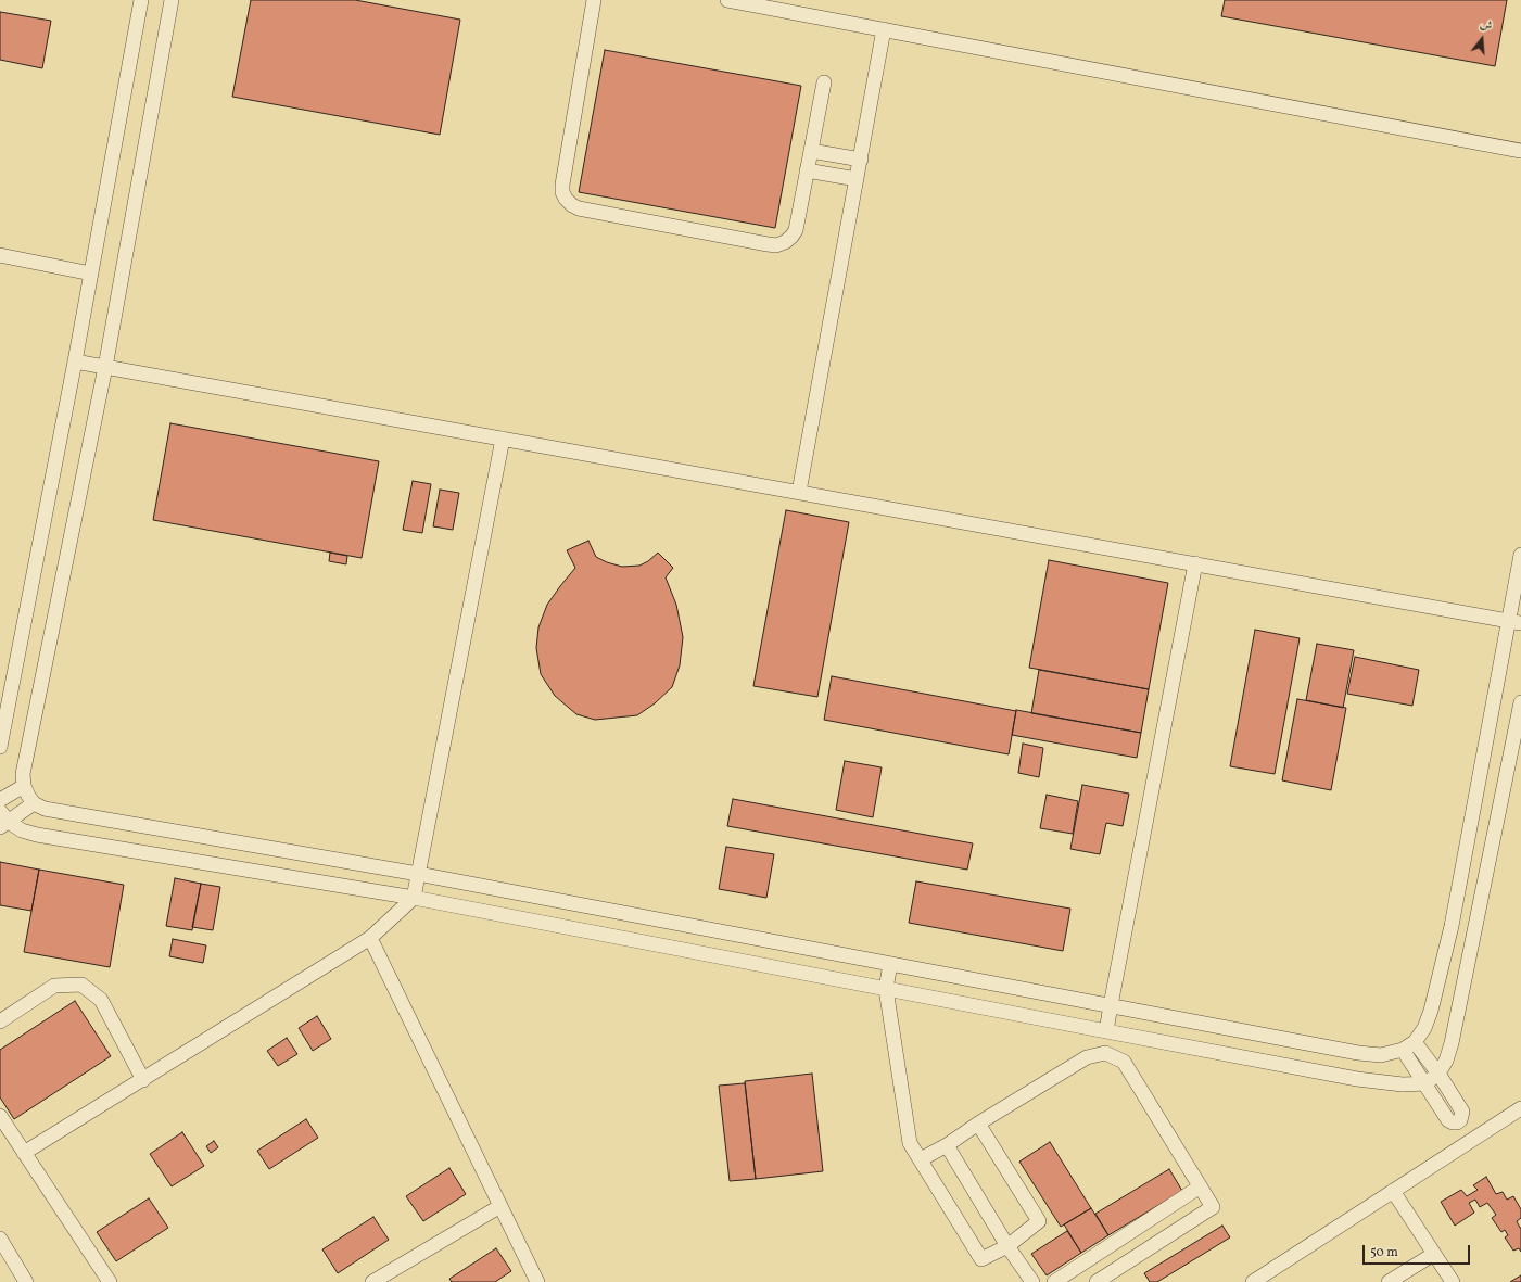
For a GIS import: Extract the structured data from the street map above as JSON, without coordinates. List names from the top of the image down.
{
  "scale_bar": "50 m",
  "north": "top"
}
